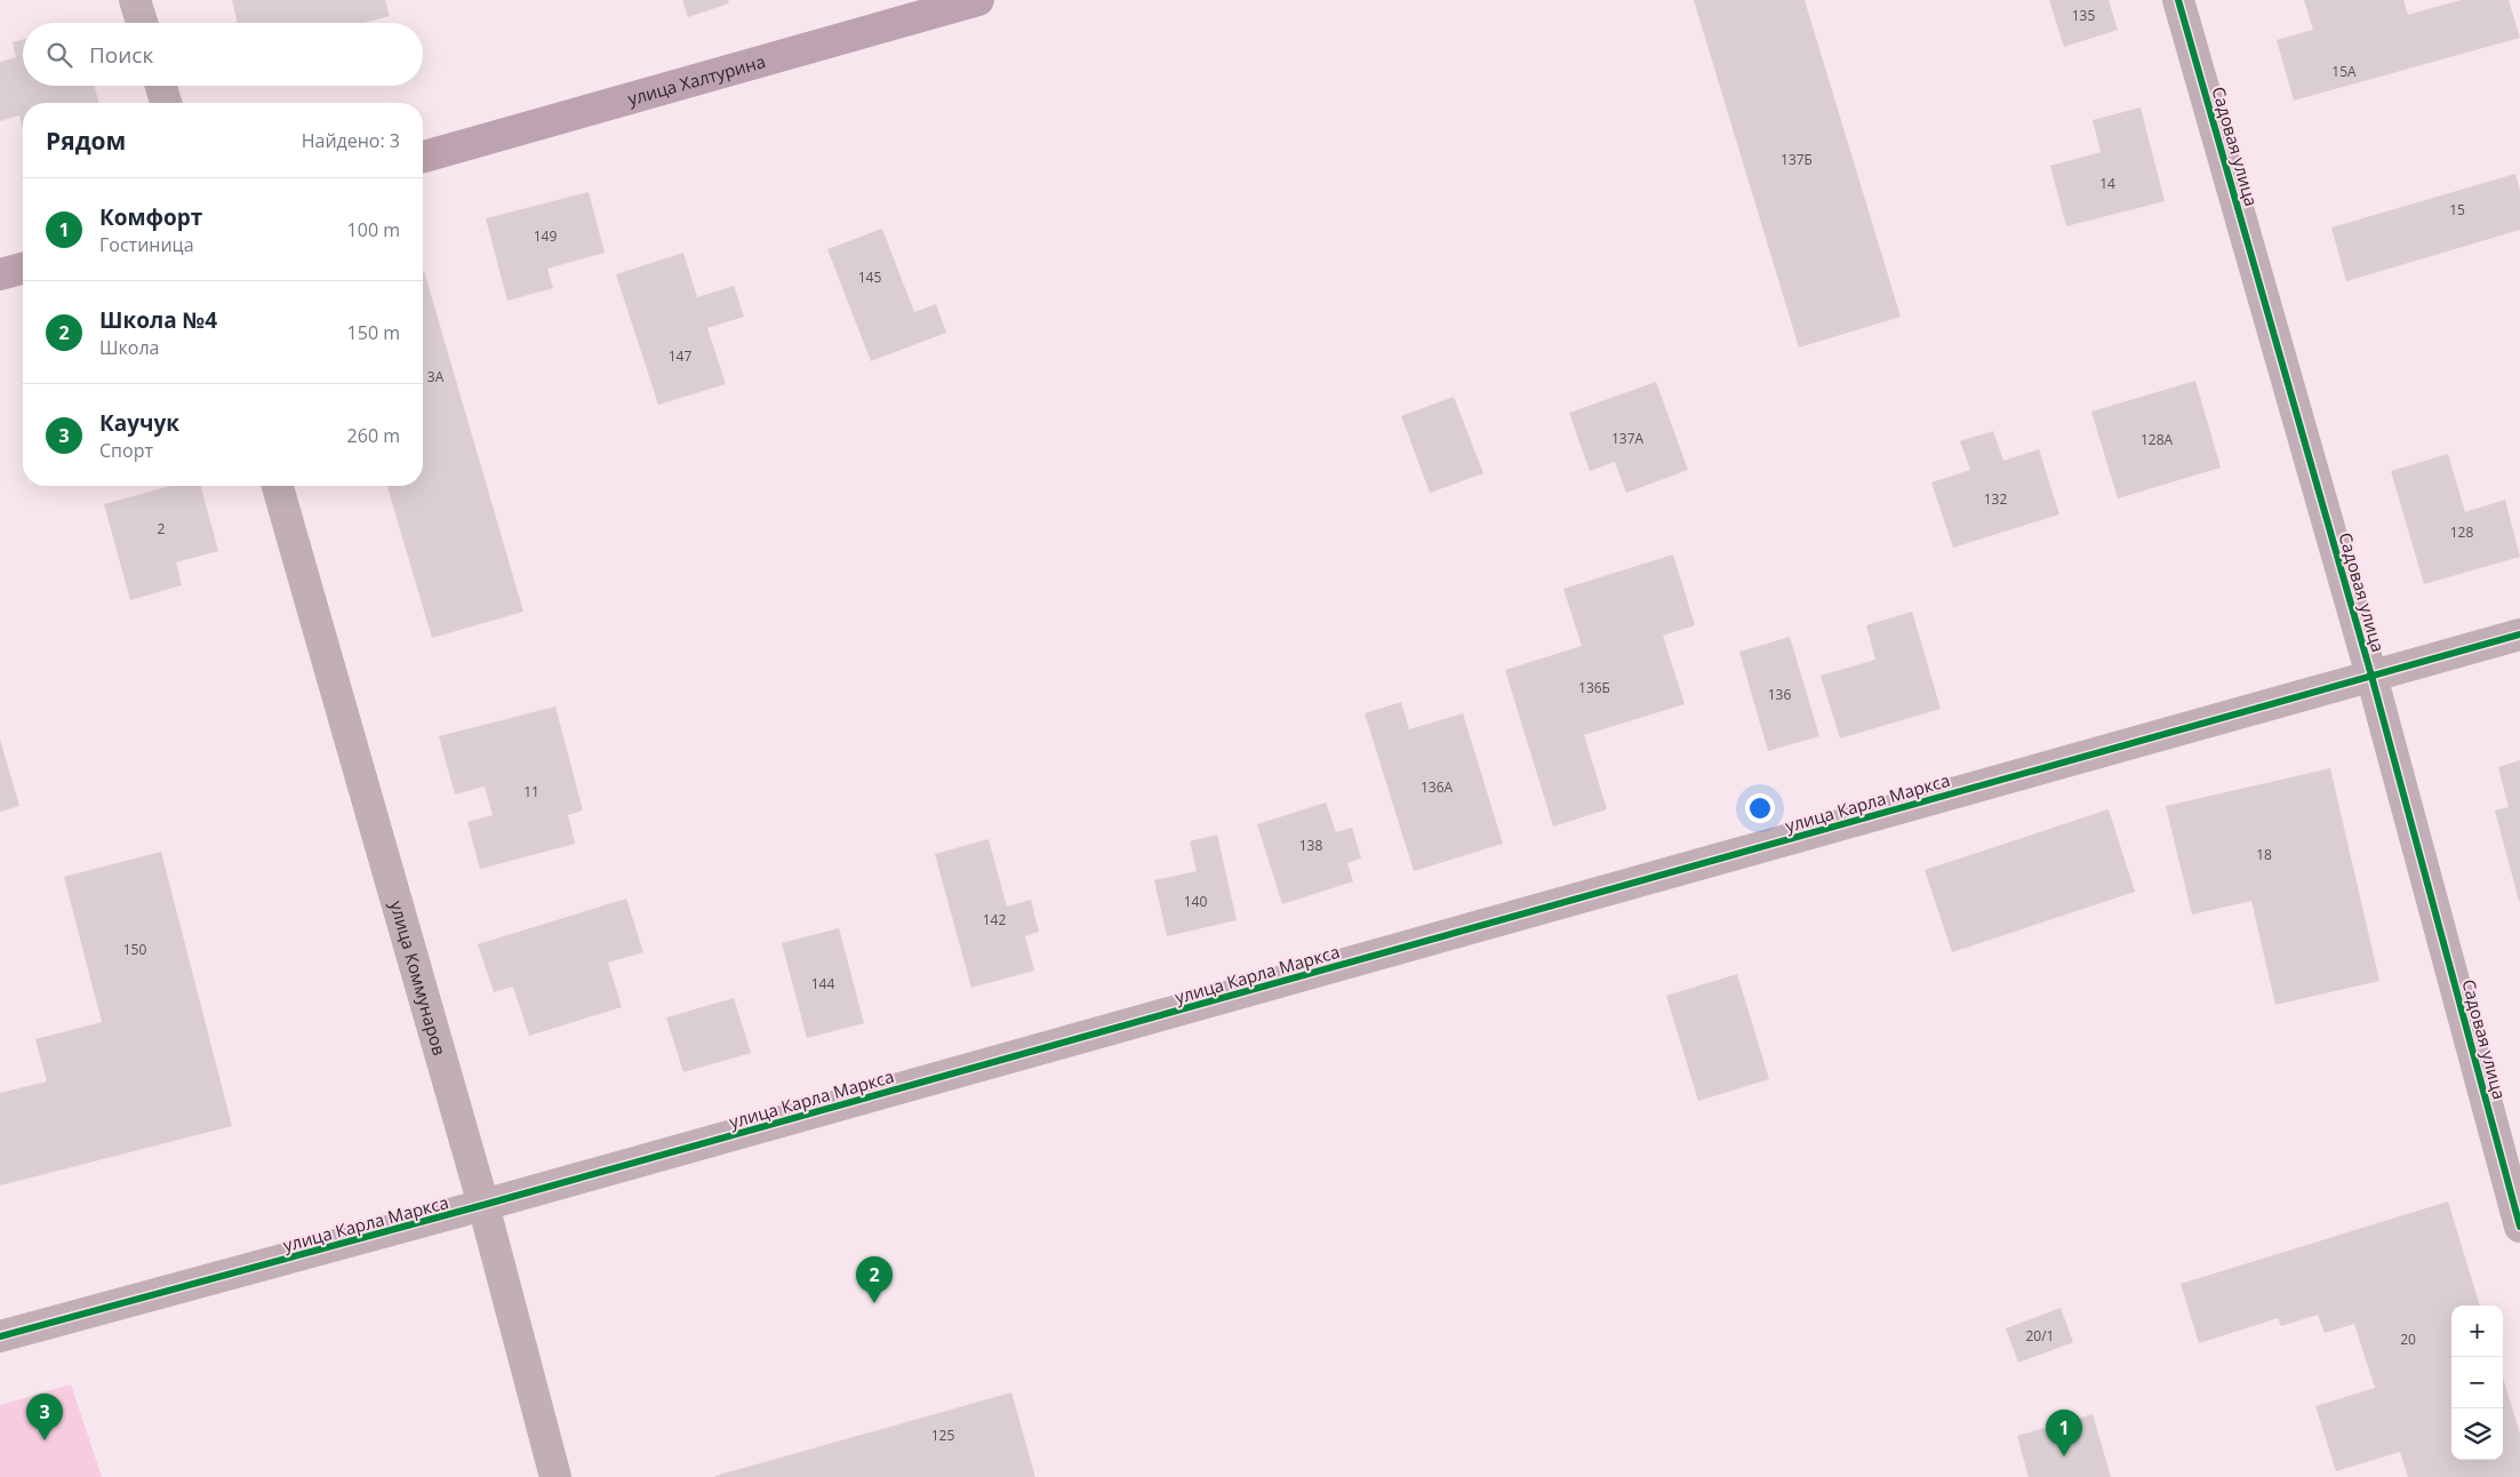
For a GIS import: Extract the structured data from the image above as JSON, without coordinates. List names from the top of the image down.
{
  "streets": {
    "main road": ["улица Халтурина"],
    "street": ["Садовая улица", "улица Карла Маркса", "улица Коммунаров"]
  },
  "crossings": [
    ["Садовая улица", "улица Карла Маркса"],
    ["улица Карла Маркса", "улица Коммунаров"]
  ],
  "house_numbers": [
    "135",
    "15А",
    "137Б",
    "14",
    "15",
    "149",
    "145",
    "147",
    "3А",
    "137А",
    "128А",
    "132",
    "2",
    "128",
    "136Б",
    "136",
    "136А",
    "11",
    "138",
    "18",
    "140",
    "142",
    "150",
    "144",
    "20/1",
    "20",
    "125"
  ],
  "page": {
    "search": "Поиск",
    "heading": ["Рядом", "Найдено: 3"],
    "list": [
      {
        "mark": "1",
        "name": "Комфорт",
        "note": "Гостиница",
        "value": "100 m"
      },
      {
        "mark": "2",
        "name": "Школа №4",
        "note": "Школа",
        "value": "150 m"
      },
      {
        "mark": "3",
        "name": "Каучук",
        "note": "Спорт",
        "value": "260 m"
      }
    ],
    "pins": ["2", "3", "1"],
    "map_buttons": ["+", "−"]
  }
}
